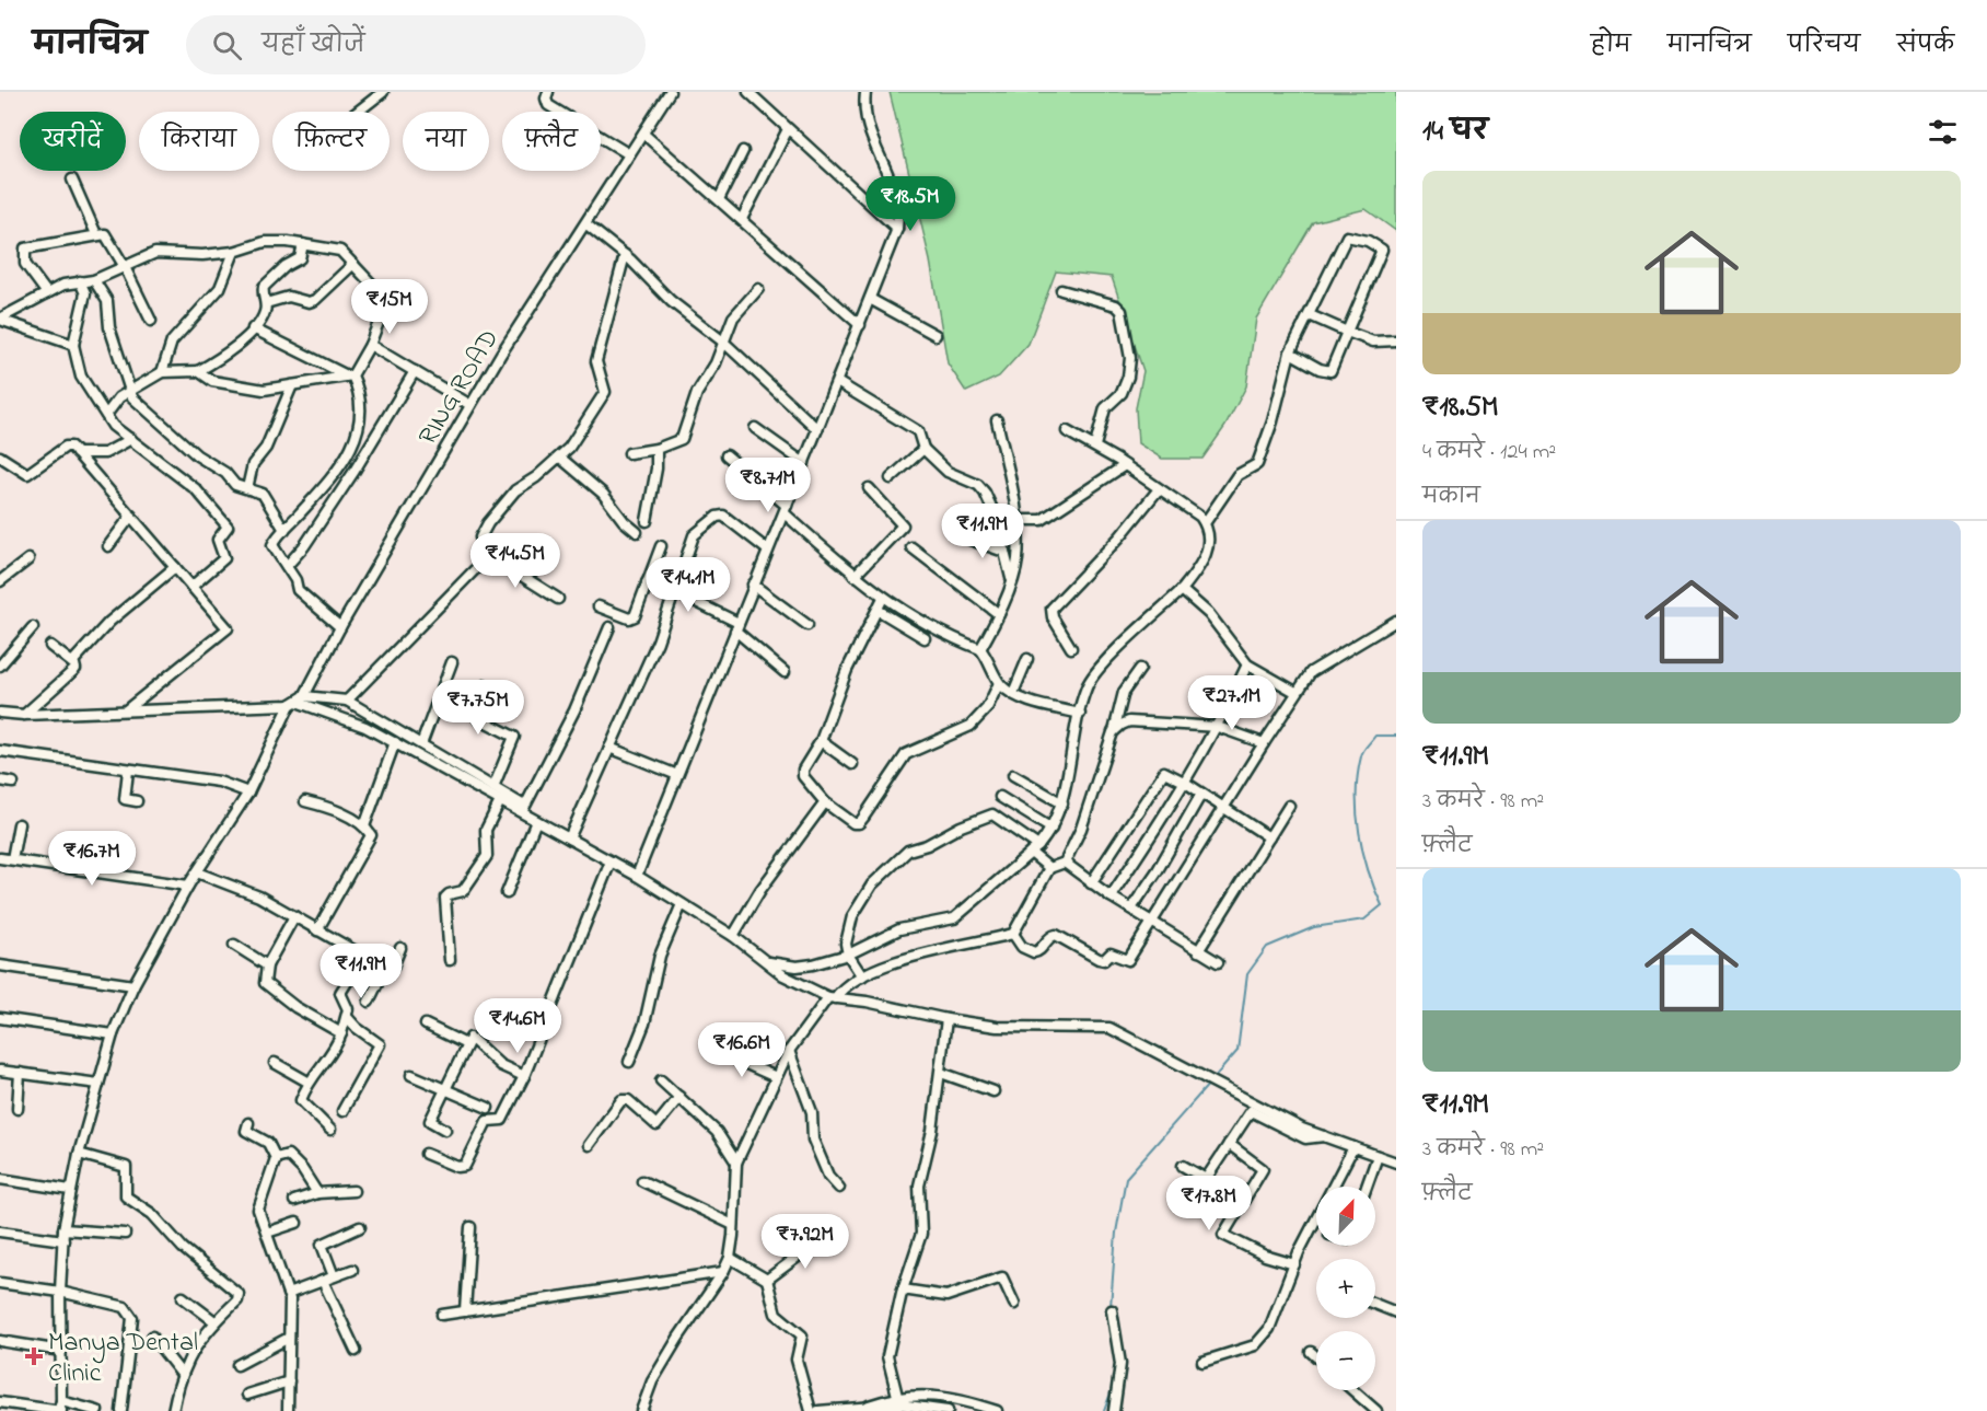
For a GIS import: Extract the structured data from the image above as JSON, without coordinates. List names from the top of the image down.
{
  "streets": {
    "street": ["RING ROAD"]
  },
  "places": {
    "health": ["Manya Dental Clinic"]
  },
  "north": "top right",
  "page": {
    "header": "मानचित्र",
    "search": "यहाँ खोजें",
    "nav": [
      "होम",
      "मानचित्र",
      "परिचय",
      "संपर्क"
    ],
    "heading": "14 घर",
    "chip": [
      "खरीदें",
      "किराया",
      "फ़िल्टर",
      "नया",
      "फ़्लैट"
    ],
    "list": [
      {
        "name": "₹18.5M",
        "note": "4 कमरे · 124 m² · मकान"
      },
      {
        "name": "₹11.9M",
        "note": "3 कमरे · 98 m² · फ़्लैट"
      },
      {
        "name": "₹11.9M",
        "note": "3 कमरे · 98 m² · फ़्लैट"
      }
    ],
    "price": [
      "₹18.5M",
      "₹15M",
      "₹8.71M",
      "₹11.9M",
      "₹14.5M",
      "₹14.1M",
      "₹27.1M",
      "₹7.75M",
      "₹16.7M",
      "₹11.9M",
      "₹14.6M",
      "₹16.6M",
      "₹17.8M",
      "₹7.92M"
    ],
    "map_buttons": ["+", "−"]
  }
}
